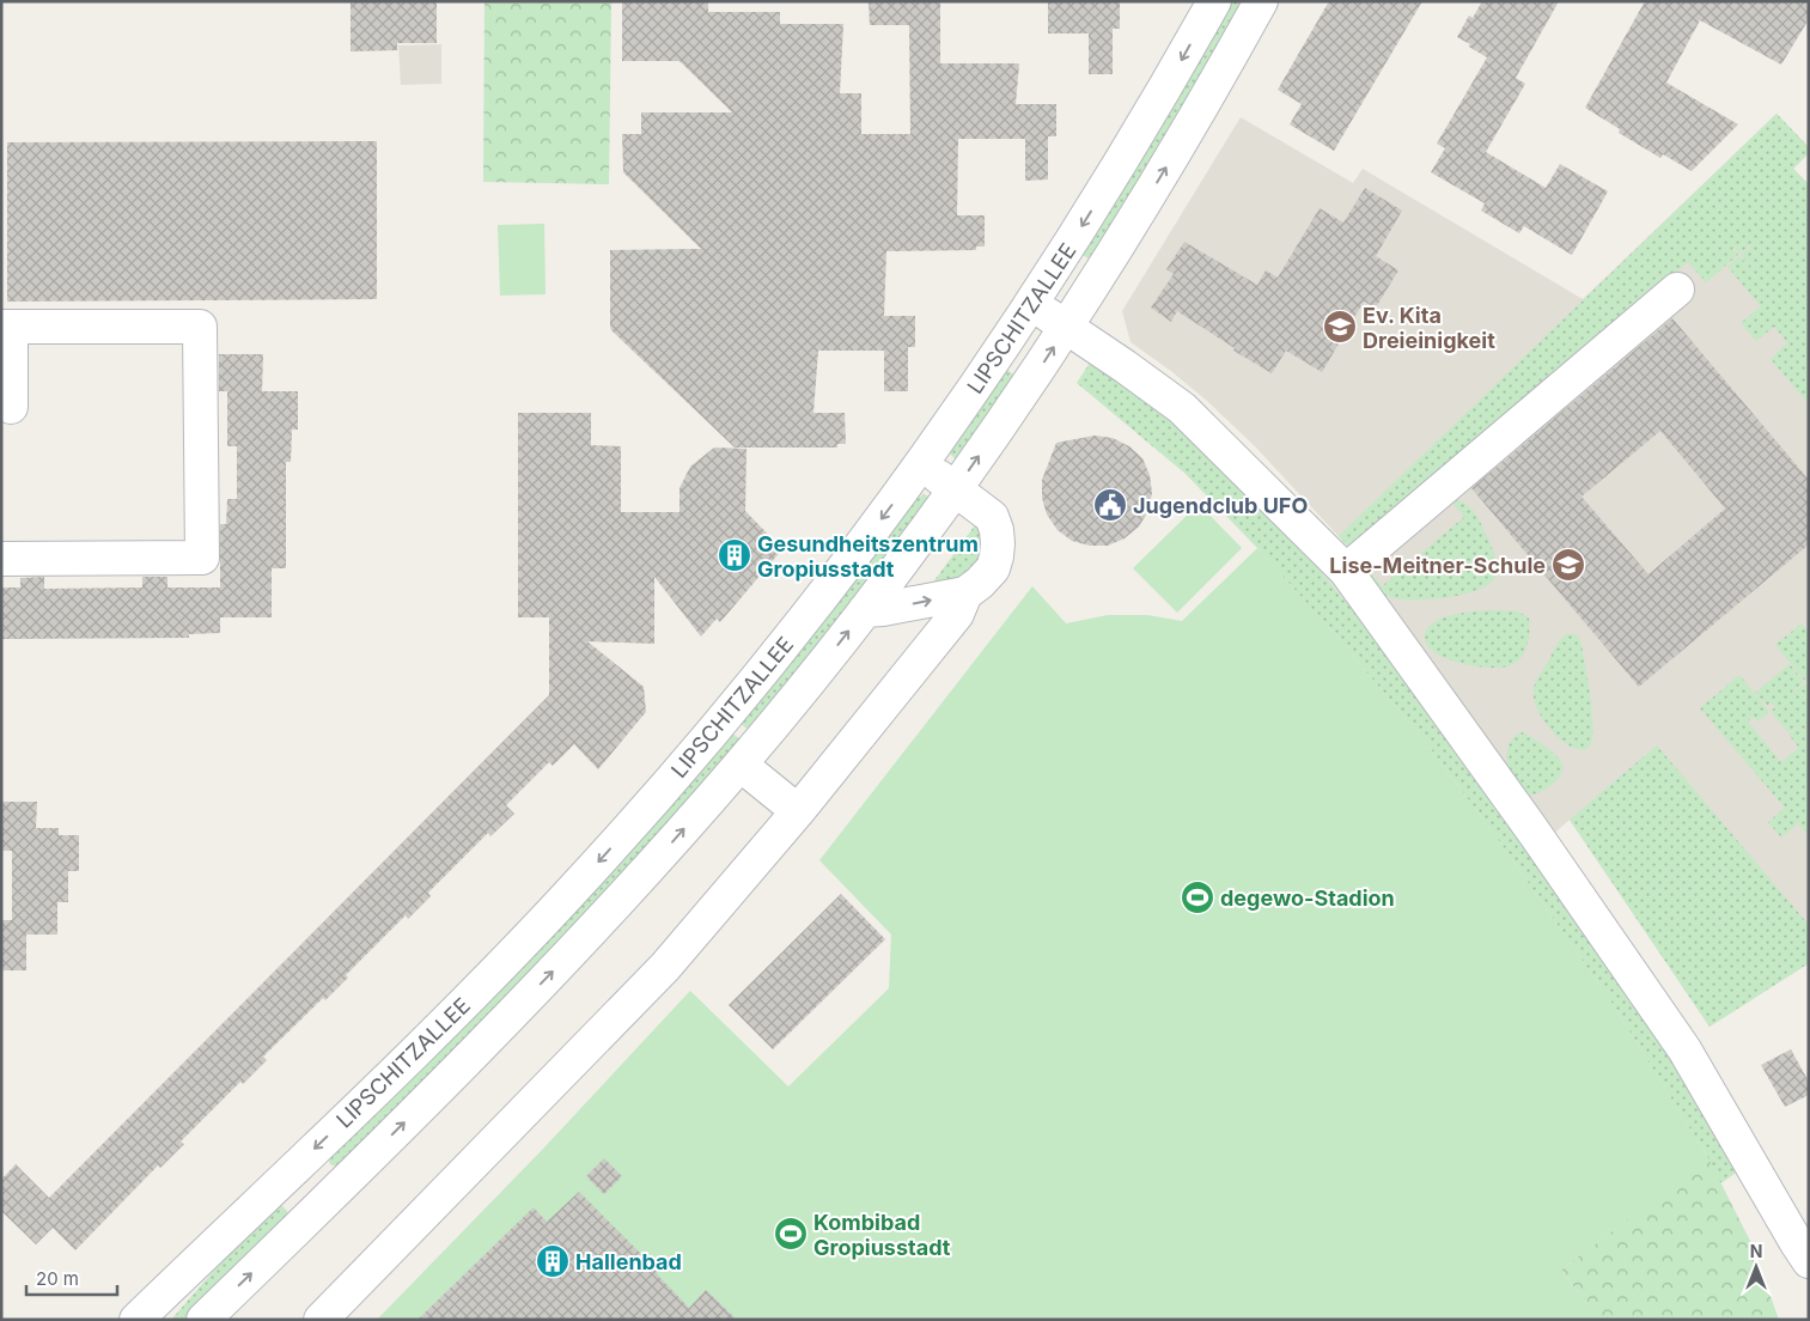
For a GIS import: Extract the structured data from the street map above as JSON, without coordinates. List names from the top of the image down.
{
  "streets": {
    "street": ["LIPSCHITZALLEE"]
  },
  "places": {
    "school or university": ["Ev. Kita Dreieinigkeit", "Lise-Meitner-Schule"],
    "public building": ["Jugendclub UFO"],
    "building": ["Gesundheitszentrum Gropiusstadt", "Hallenbad"],
    "sports": ["degewo-Stadion", "Kombibad Gropiusstadt"]
  },
  "scale_bar": "20 m",
  "north": "top"
}
